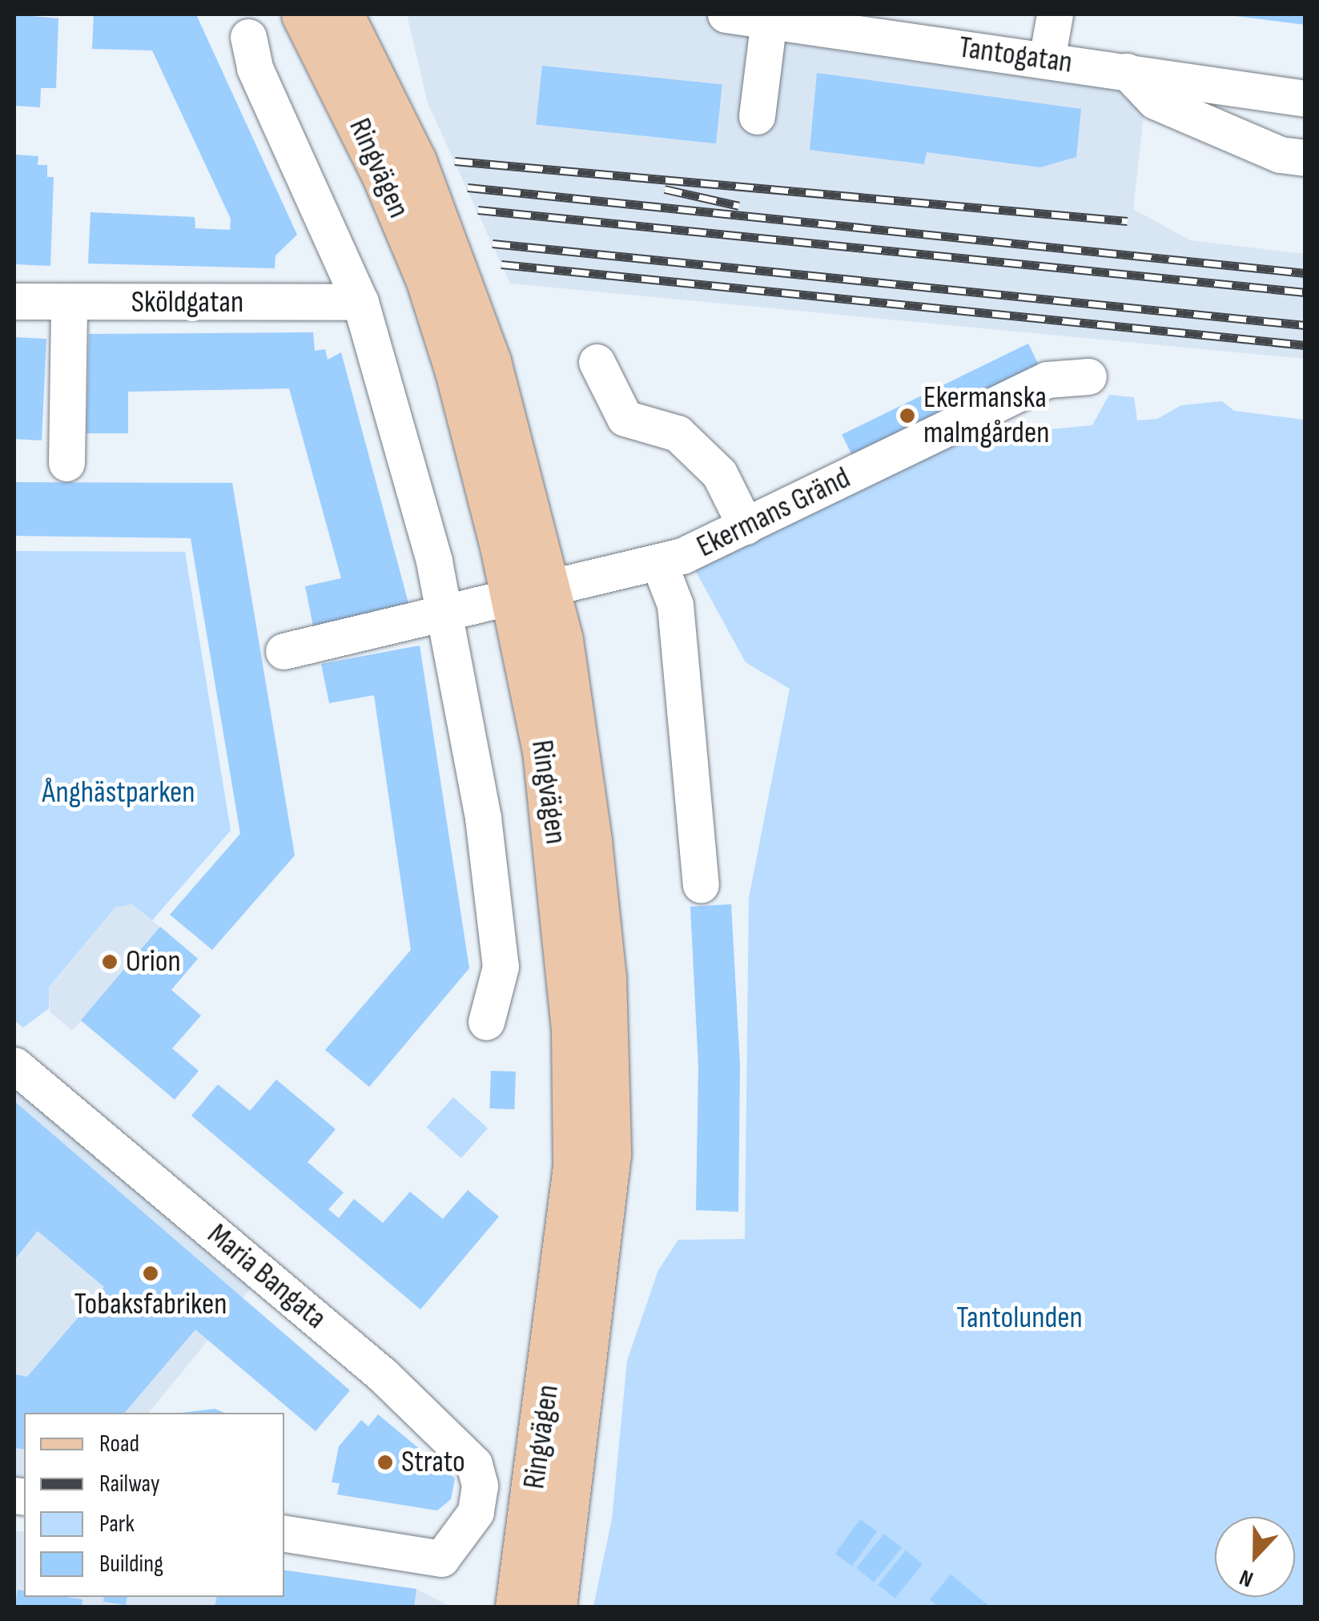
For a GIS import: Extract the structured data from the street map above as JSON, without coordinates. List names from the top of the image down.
{
  "streets": {
    "main road": ["Ringvägen"],
    "street": [
      "Tantogatan",
      "Sköldgatan",
      "Ekermans Gränd",
      "Maria Bangata"
    ]
  },
  "crossings": [
    ["Ringvägen", "Ekermans Gränd"]
  ],
  "parks": ["Ånghästparken", "Tantolunden"],
  "places": [
    "Ekermanska malmgården",
    "Orion",
    "Tobaksfabriken",
    "Strato"
  ],
  "legend": [
    "Road",
    "Railway",
    "Park",
    "Building"
  ],
  "north": "bottom"
}
